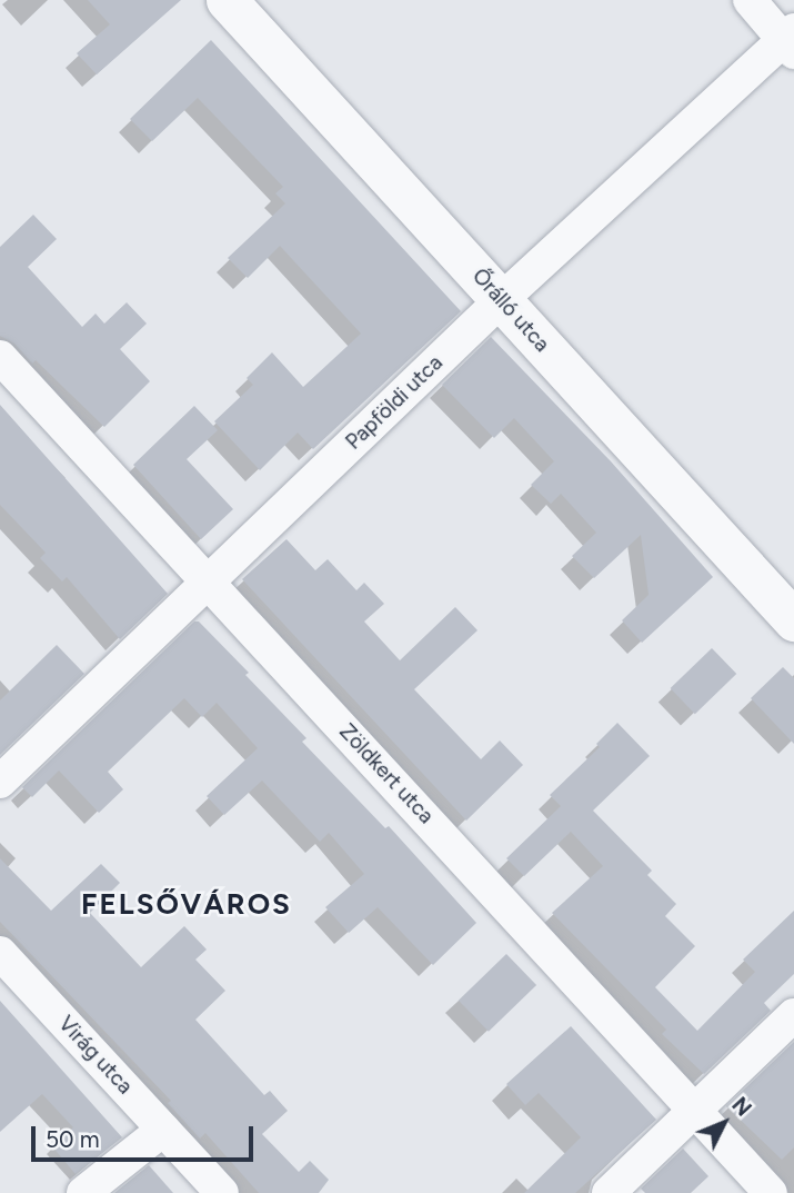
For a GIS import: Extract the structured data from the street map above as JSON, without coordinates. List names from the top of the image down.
{
  "streets": {
    "street": [
      "Őrálló utca",
      "Papföldi utca",
      "Zöldkert utca",
      "Virág utca"
    ]
  },
  "crossings": [
    ["Őrálló utca", "Papföldi utca"],
    ["Papföldi utca", "Zöldkert utca"]
  ],
  "districts": ["FELSŐVÁROS"],
  "scale_bar": "50 m",
  "north": "top right"
}
